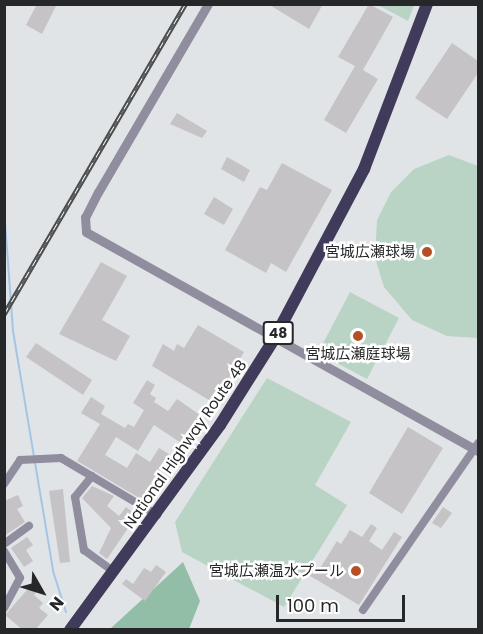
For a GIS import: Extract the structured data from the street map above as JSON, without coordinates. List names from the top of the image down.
{
  "streets": {
    "highway": ["48", "National Highway Route 48"]
  },
  "places": ["宮城広瀬球場", "宮城広瀬庭球場", "宮城広瀬温水プール"],
  "scale_bar": "100 m",
  "north": "bottom right"
}
